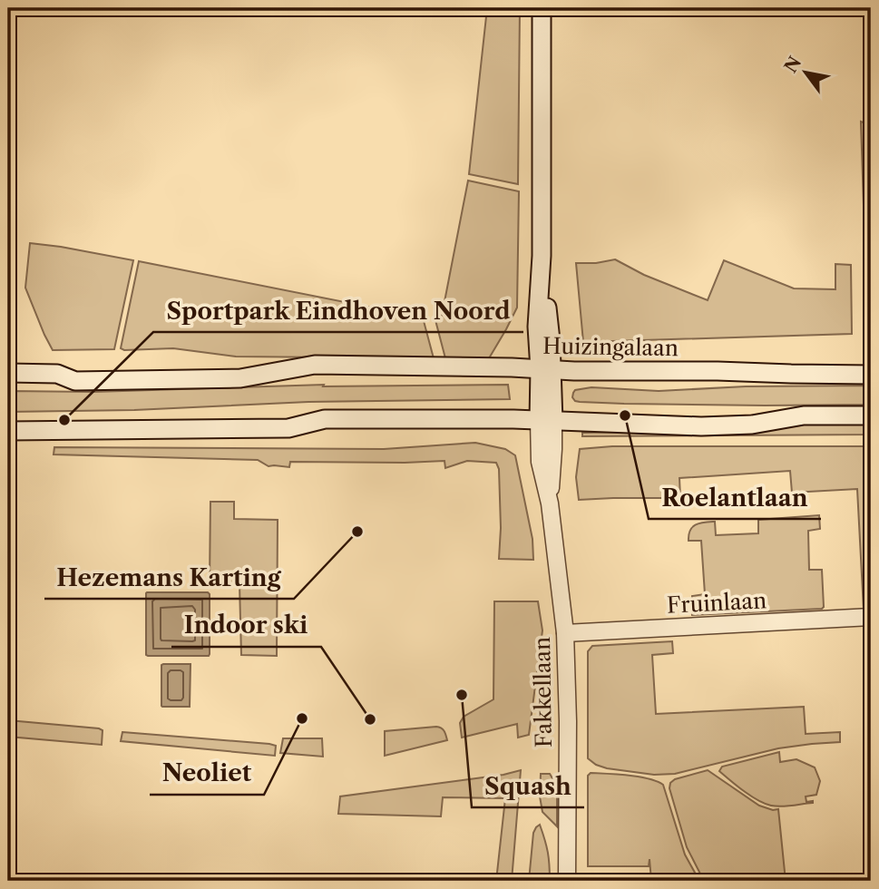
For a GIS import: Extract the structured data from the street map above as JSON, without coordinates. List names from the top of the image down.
{
  "streets": {
    "main road": ["Huizingalaan"],
    "street": ["Fruinlaan", "Fakkellaan"]
  },
  "crossings": [
    ["Fruinlaan", "Fakkellaan"]
  ],
  "places": [
    "Roelantlaan",
    "Sportpark Eindhoven Noord",
    "Hezemans Karting",
    "Squash",
    "Neoliet",
    "Indoor ski"
  ],
  "north": "top left"
}
